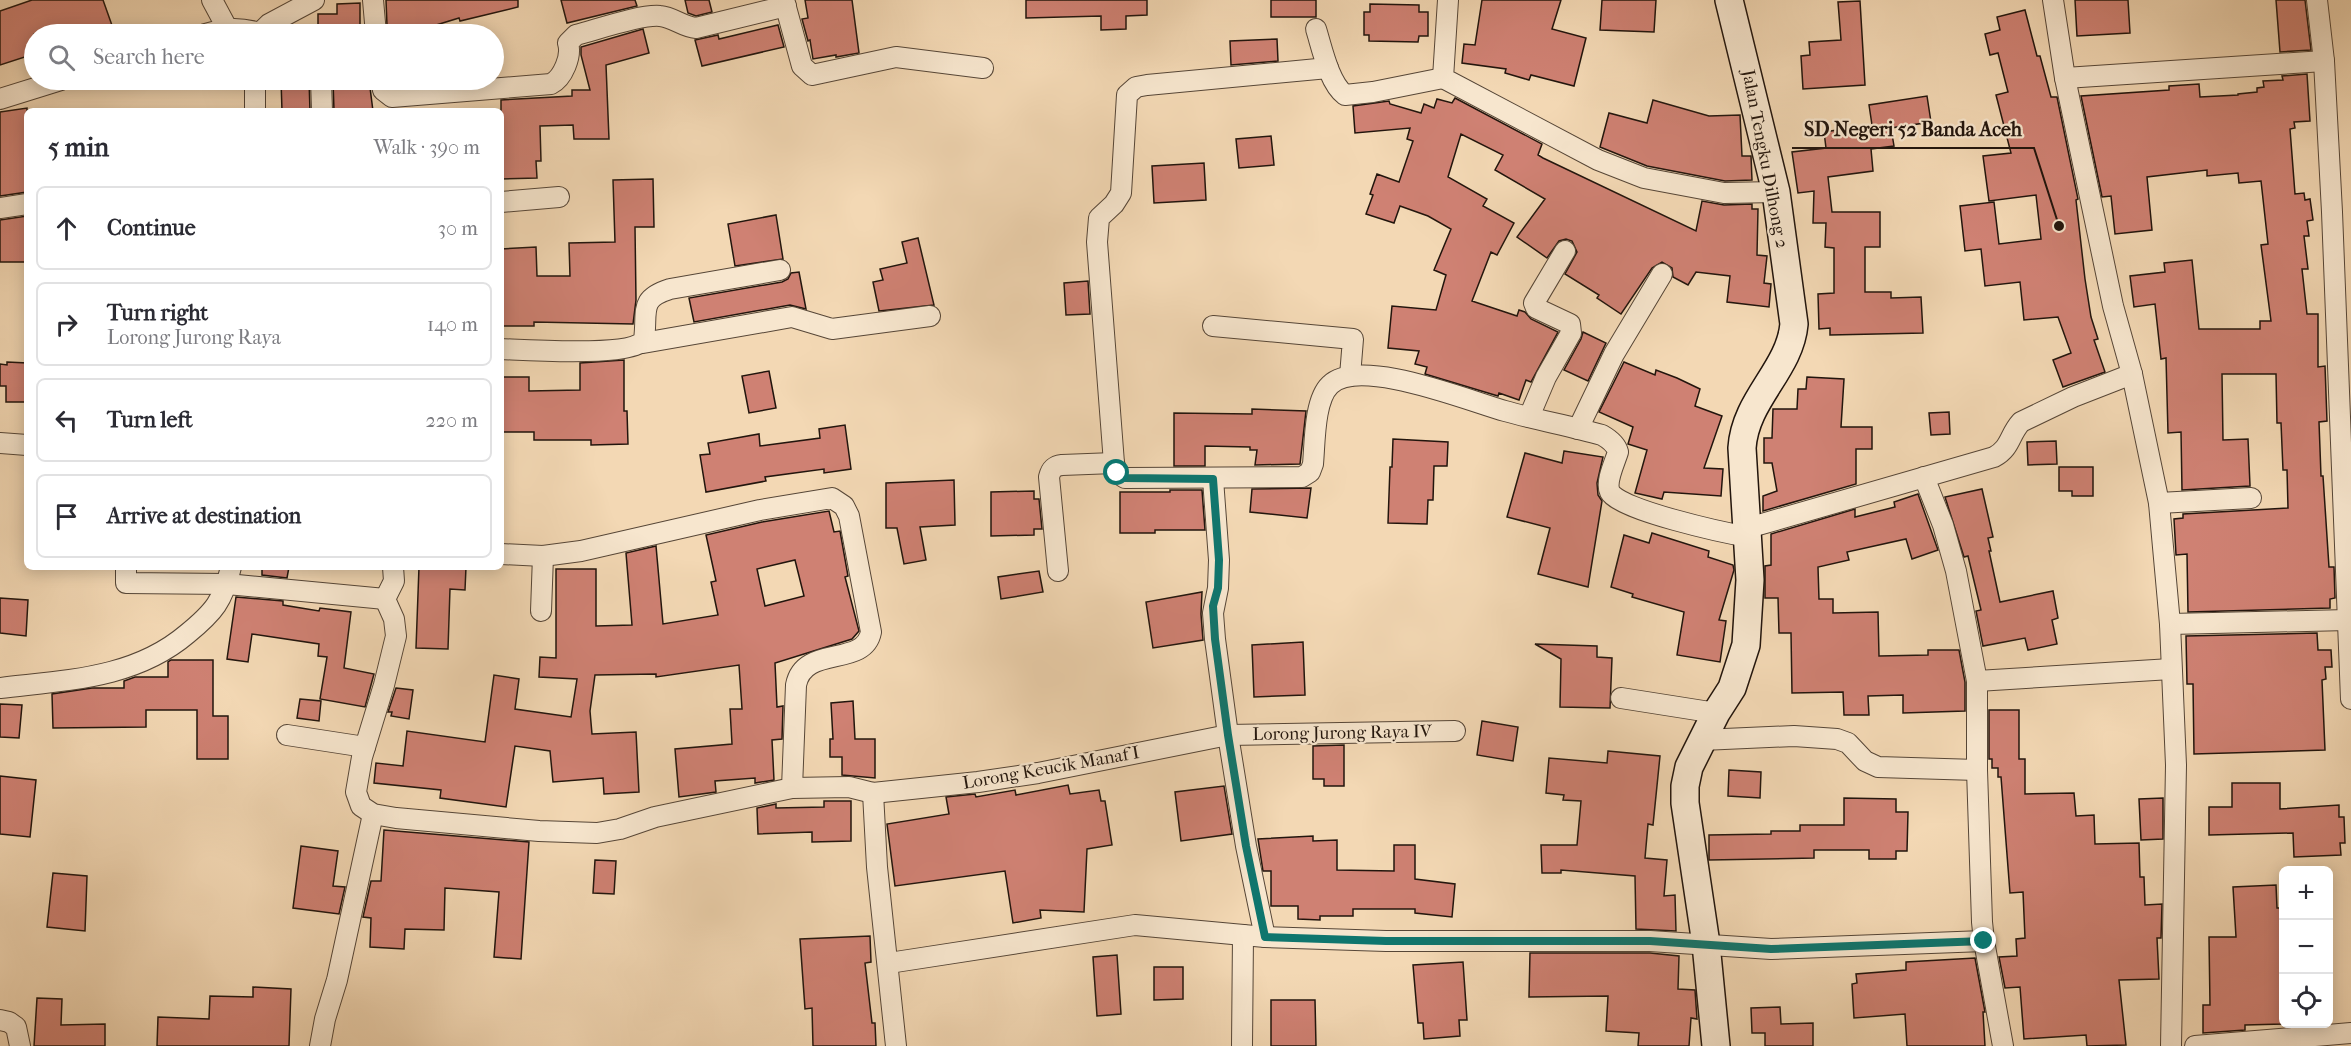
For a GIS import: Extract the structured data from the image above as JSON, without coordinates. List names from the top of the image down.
{
  "streets": {
    "street": ["Jalan Tengku Dilhong 2", "Lorong Jurong Raya IV", "Lorong Keucik Manaf I"]
  },
  "crossings": [
    ["Lorong Jurong Raya IV", "Lorong Keucik Manaf I"]
  ],
  "places": ["SD Negeri 52 Banda Aceh"],
  "page": {
    "search": "Search here",
    "heading": ["5 min", "Walk · 390 m"],
    "list": [
      ["Continue", "30 m"],
      ["Turn right", "Lorong Jurong Raya", "140 m"],
      ["Turn left", "220 m"],
      "Arrive at destination"
    ],
    "map_buttons": ["+", "−"]
  }
}
